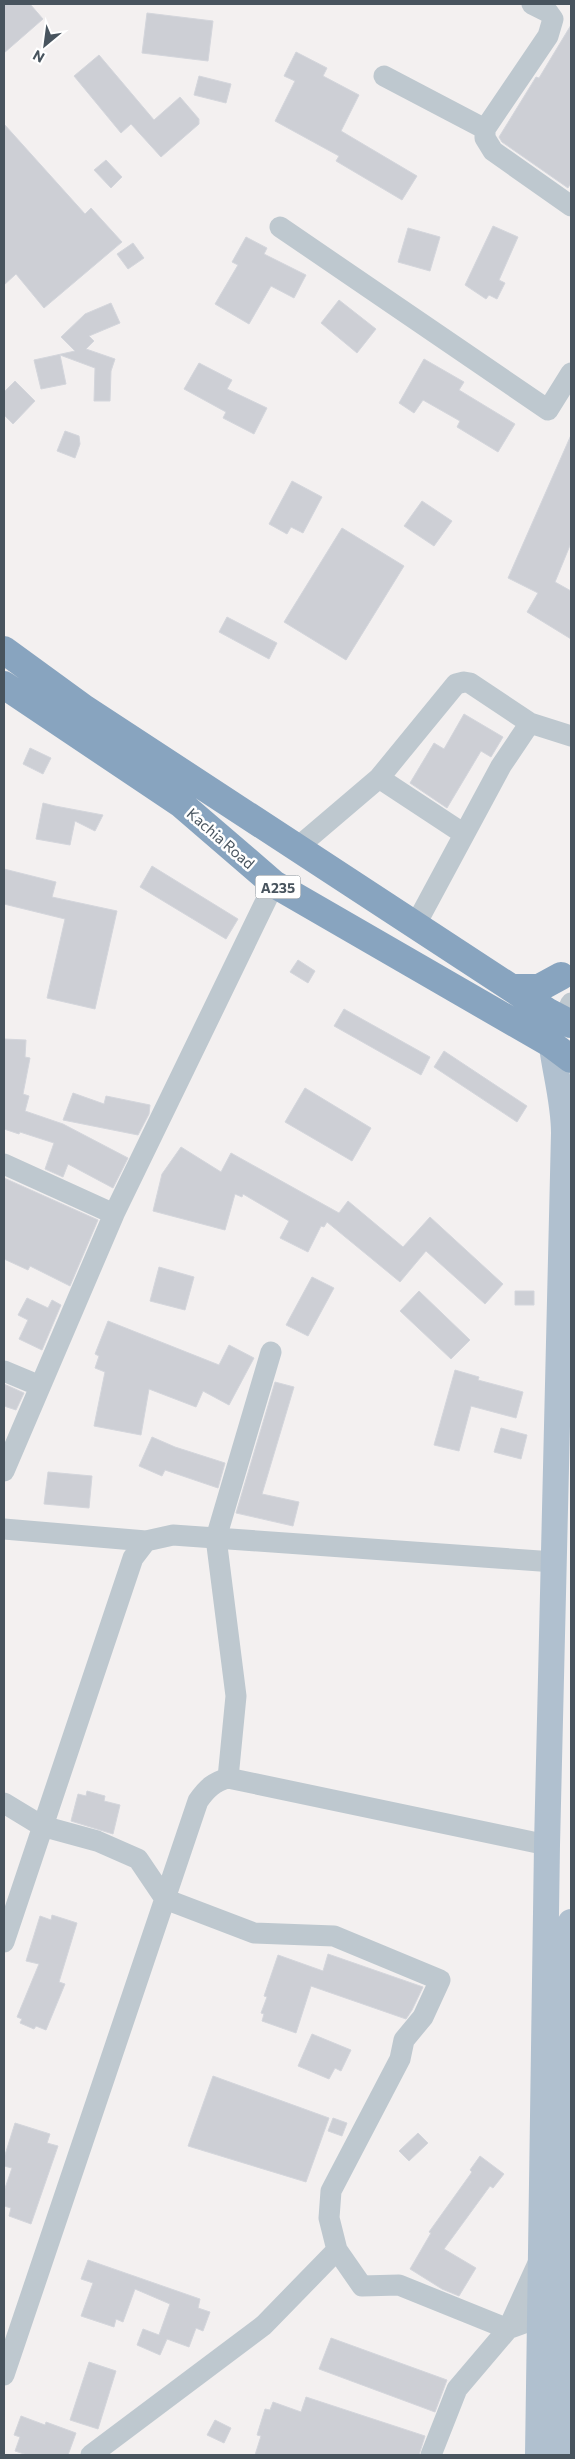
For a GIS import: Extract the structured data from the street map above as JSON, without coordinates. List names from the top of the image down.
{
  "streets": {
    "highway": ["Kachia Road", "A235"]
  },
  "north": "bottom left"
}
